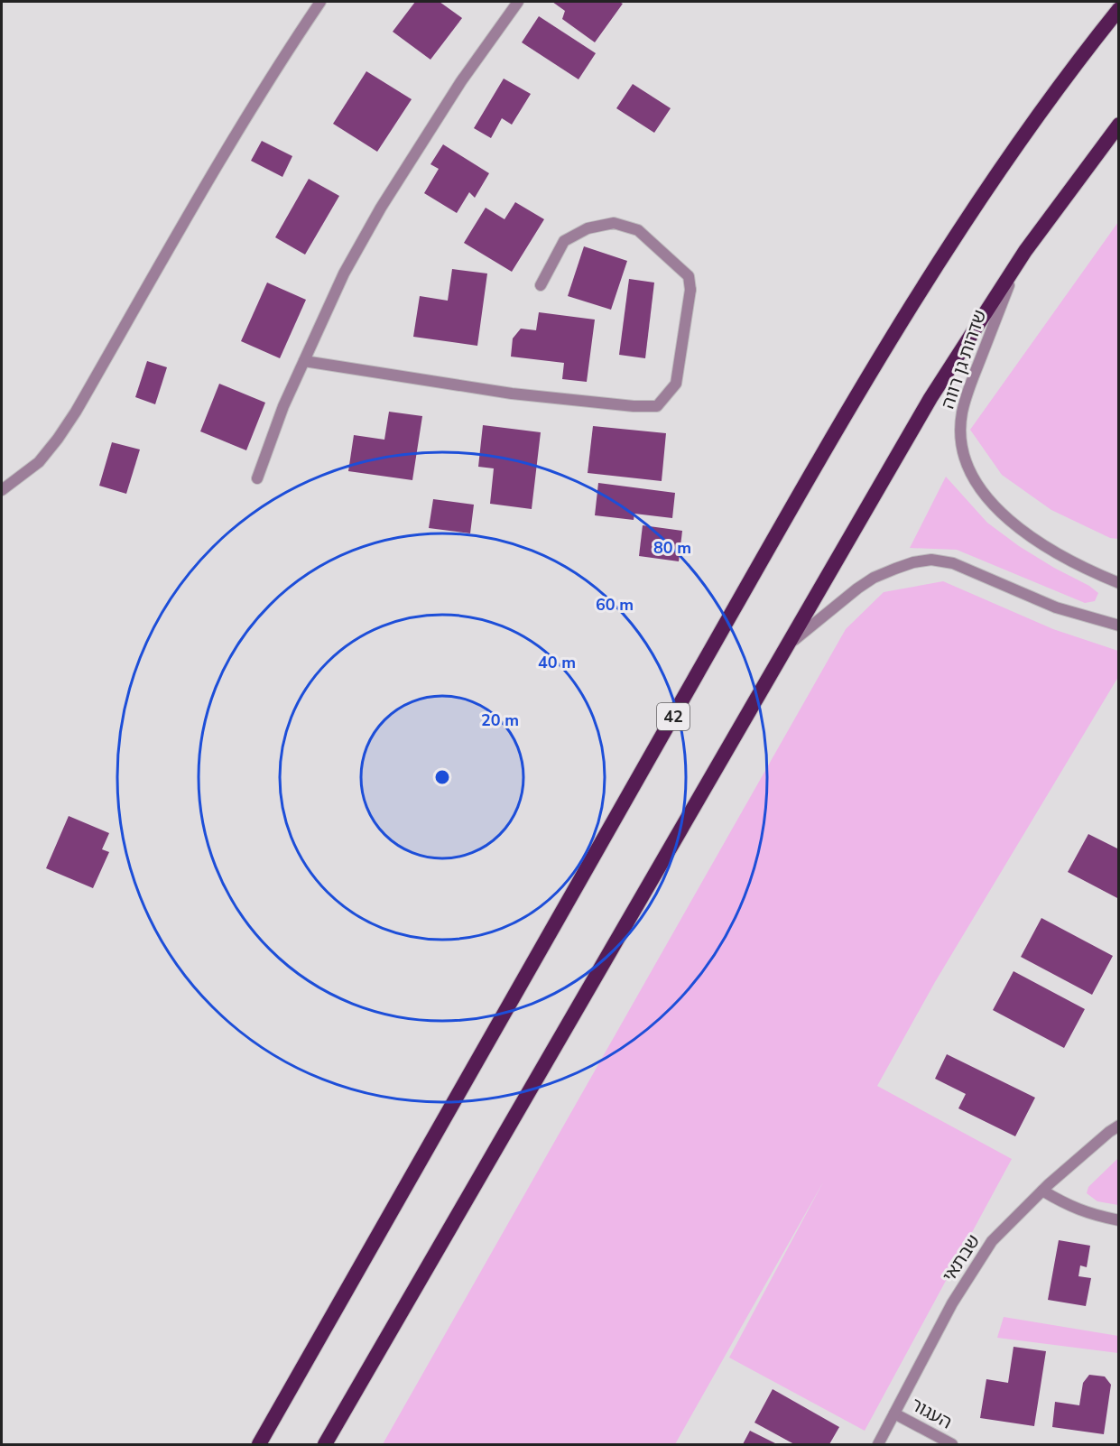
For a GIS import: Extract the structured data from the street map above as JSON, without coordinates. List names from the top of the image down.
{
  "streets": {
    "highway": ["42"],
    "street": ["שדרות גן רווה", "שבתאי", "העגור"]
  },
  "crossings": [
    ["שבתאי", "העגור"]
  ],
  "rings": [
    "80 m",
    "60 m",
    "40 m",
    "20 m"
  ]
}
